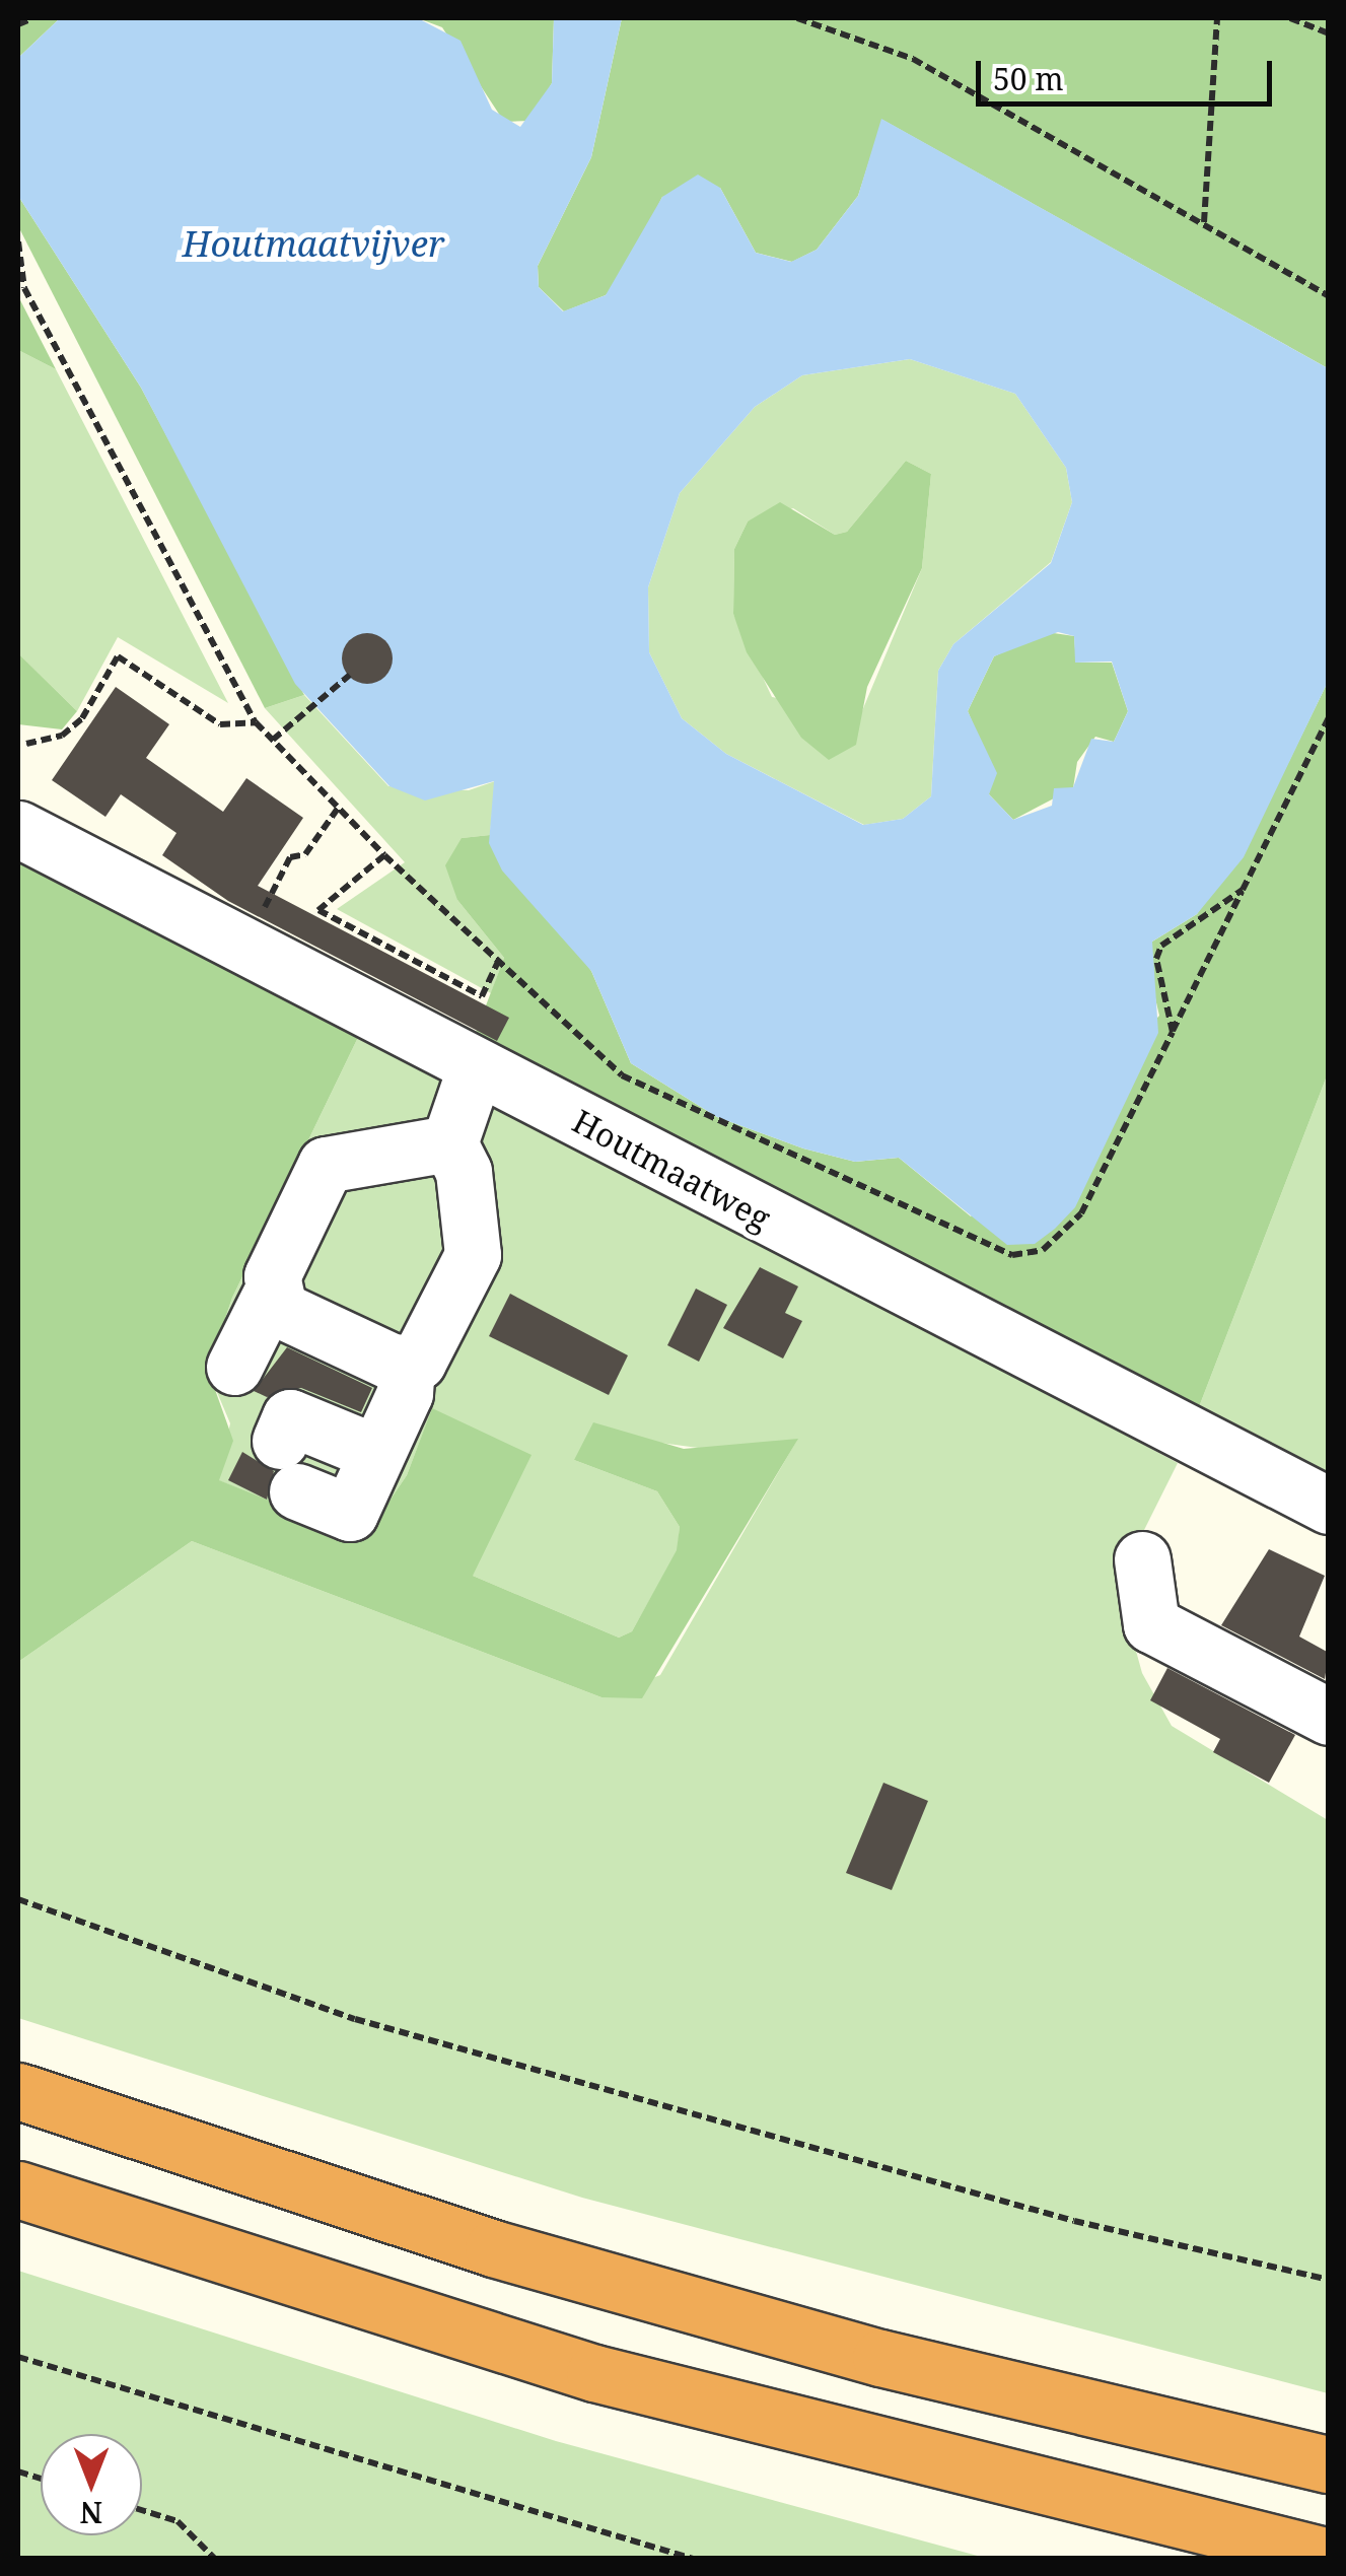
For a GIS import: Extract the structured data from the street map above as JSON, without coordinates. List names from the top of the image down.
{
  "streets": {
    "street": ["Houtmaatweg"]
  },
  "water": ["Houtmaatvijver"],
  "scale_bar": "50 m",
  "north": "bottom"
}
